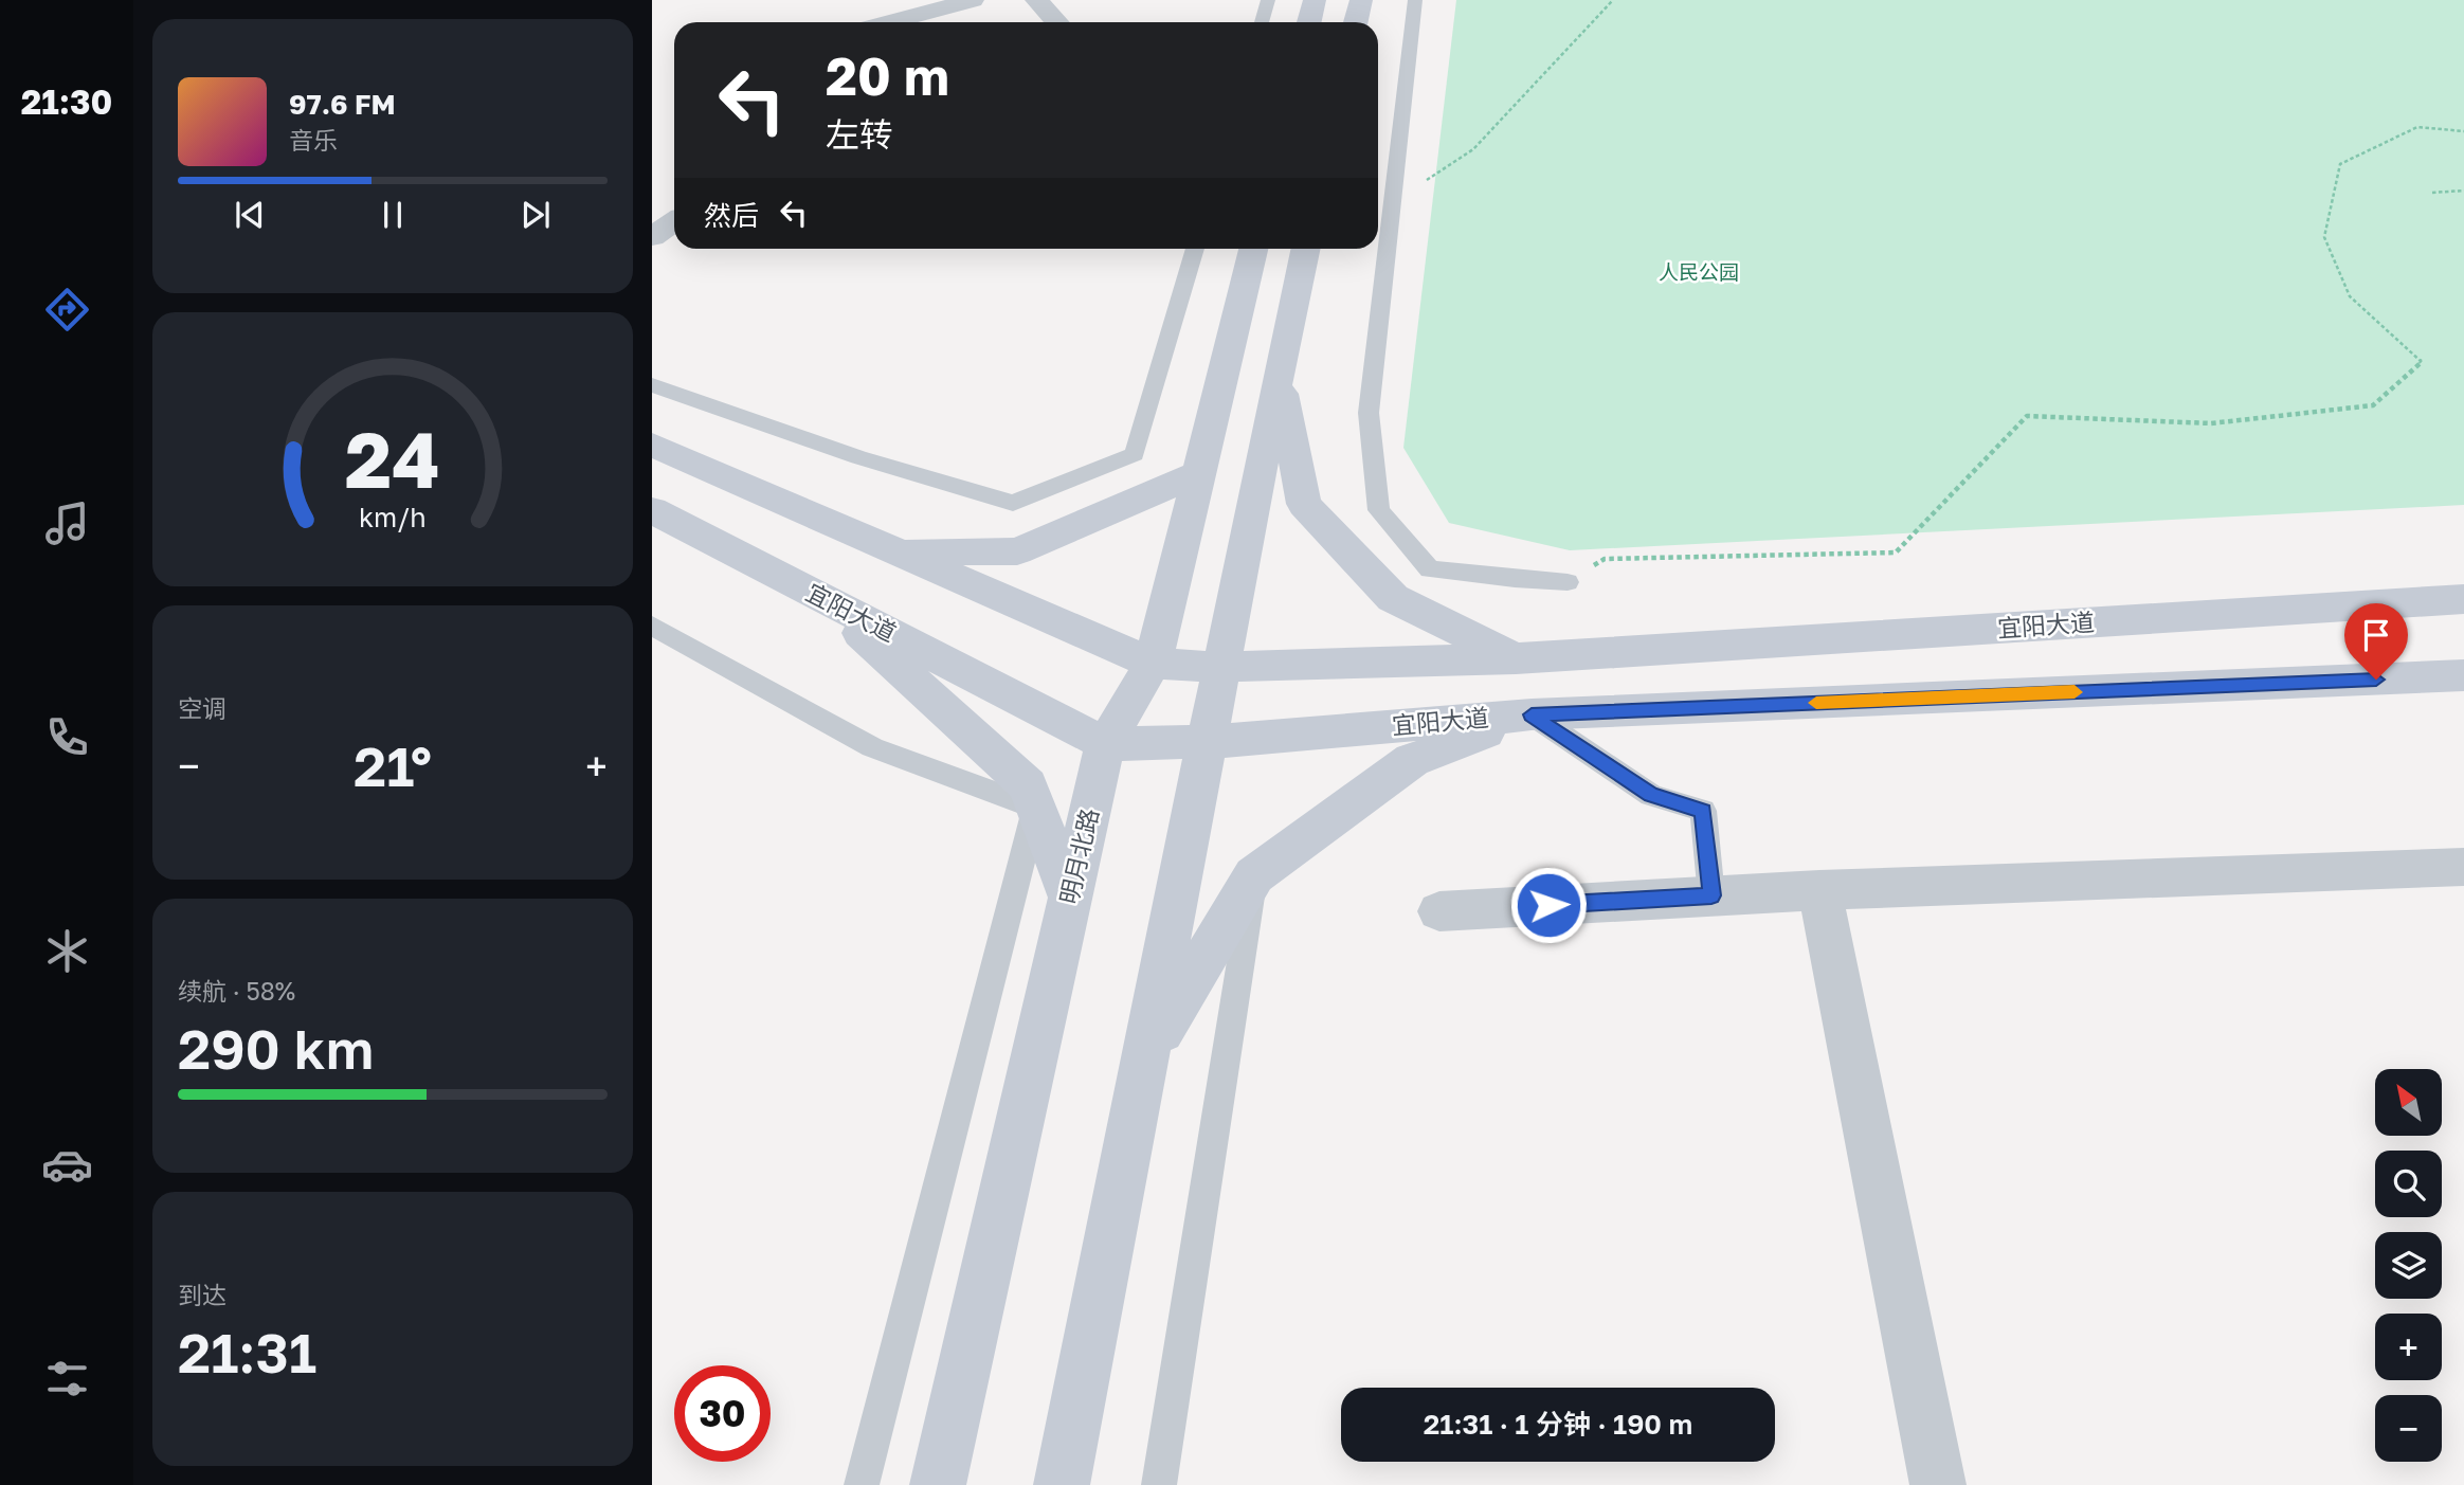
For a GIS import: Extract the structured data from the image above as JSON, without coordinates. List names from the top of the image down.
{
  "streets": {
    "main road": ["宜阳大道", "明月北路"]
  },
  "crossings": [
    ["宜阳大道", "明月北路"]
  ],
  "parks": ["人民公园"],
  "north": "top left",
  "page": {
    "tabs": "21:30",
    "turn": ["20 m", "左转"],
    "song": ["97.6 FM", "音乐"],
    "then": "然后",
    "tile": [
      "空调",
      ["续航 · 58%", "290 km"],
      ["到达", "21:31"]
    ],
    "heat": ["−", "21°", "+"],
    "map_buttons": ["+", "−"],
    "limit": "30",
    "trip": "21:31 · 1 分钟 · 190 m",
    "gauge": ["24", "km/h"]
  }
}
